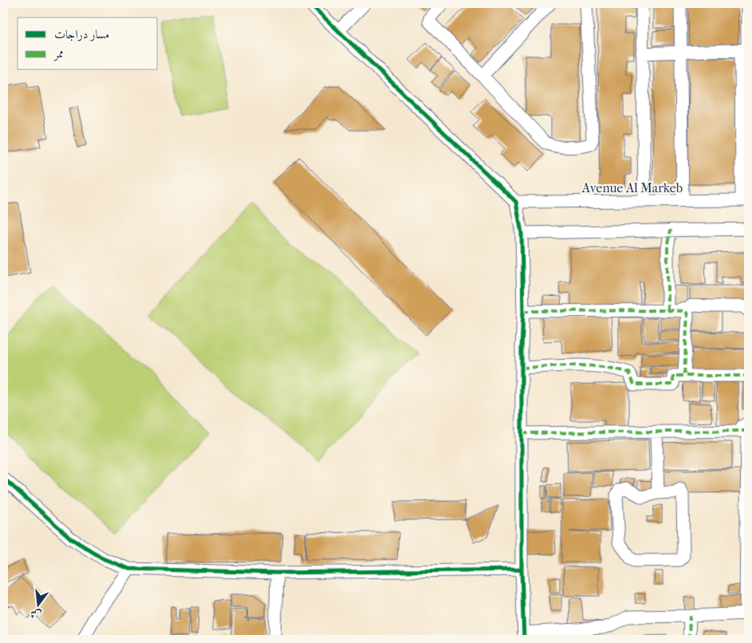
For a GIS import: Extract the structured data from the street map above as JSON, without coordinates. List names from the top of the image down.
{
  "streets": {
    "street": ["Avenue Al Markeb"]
  },
  "legend": ["مسار دراجات", "ممر"],
  "north": "bottom"
}
